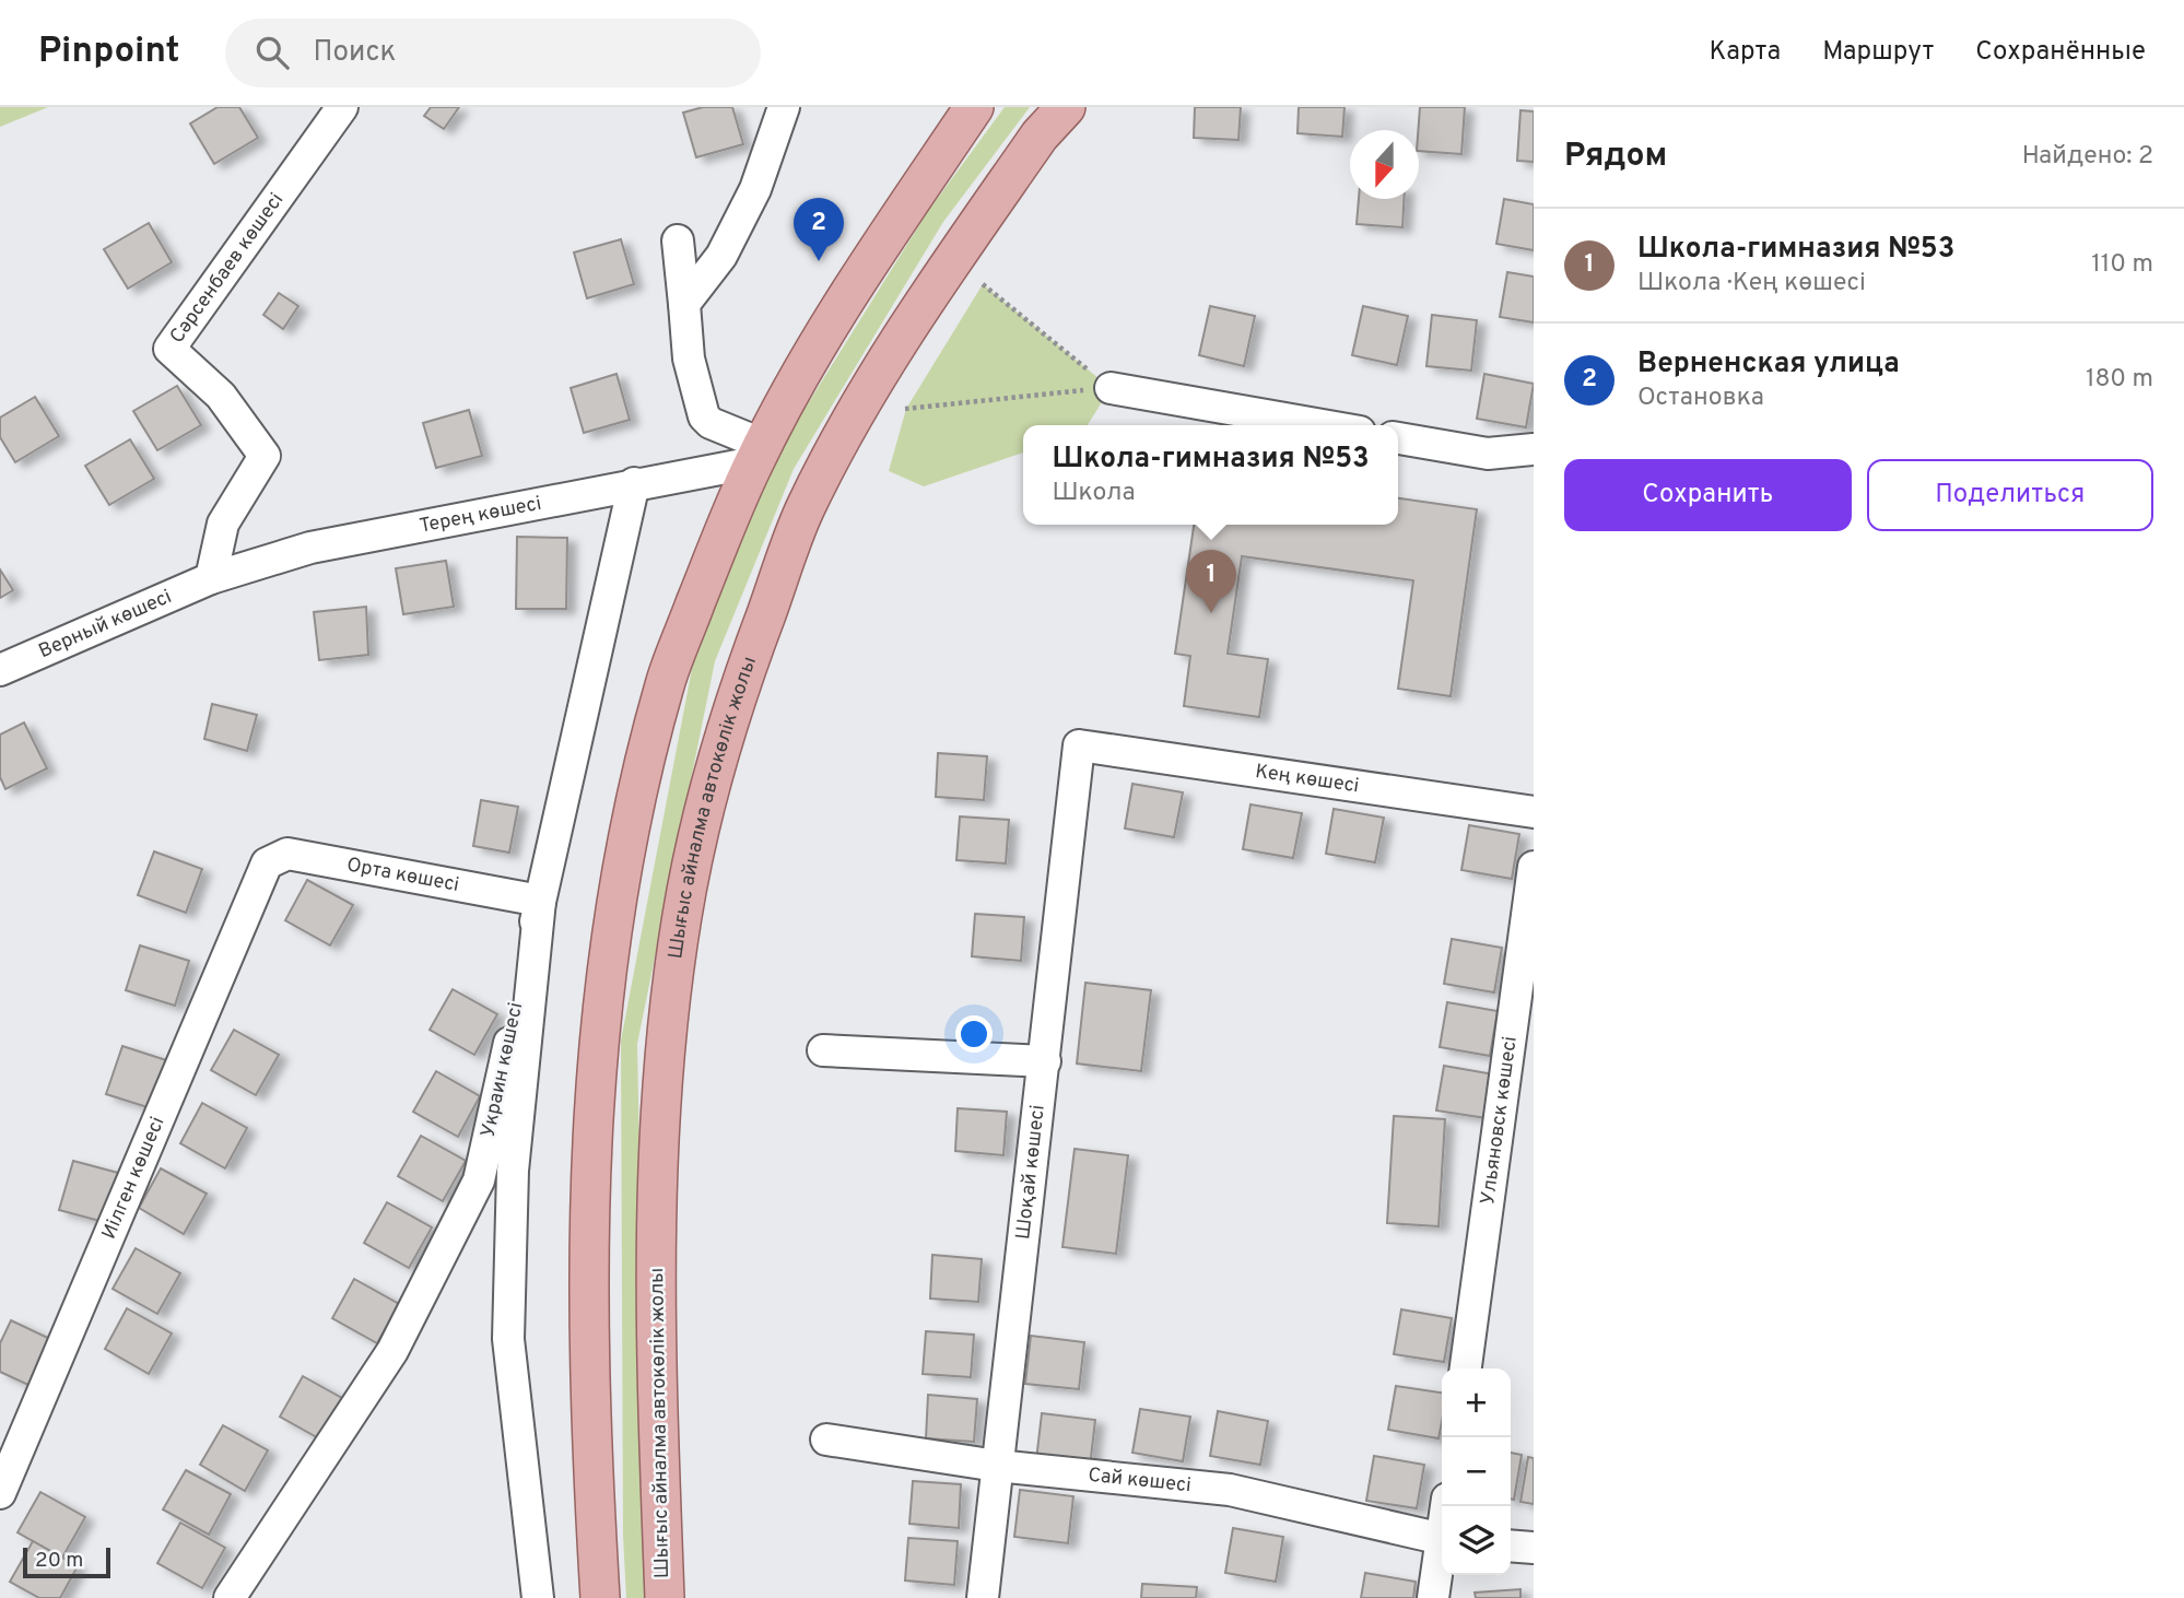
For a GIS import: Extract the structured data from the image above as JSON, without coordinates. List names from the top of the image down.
{
  "streets": {
    "main road": ["Шығыс айналма автокөлік жолы"],
    "street": [
      "Сәрсенбаев көшесі",
      "Терең көшесі",
      "Верный көшесі",
      "Кең көшесі",
      "Орта көшесі",
      "Украин көшесі",
      "Ульяновск көшесі",
      "Шоқай көшесі",
      "Иілген көшесі",
      "Сай көшесі"
    ]
  },
  "crossings": [
    ["Сәрсенбаев көшесі", "Терең көшесі"],
    ["Сәрсенбаев көшесі", "Верный көшесі"],
    ["Терең көшесі", "Верный көшесі"],
    ["Терең көшесі", "Украин көшесі"],
    ["Кең көшесі", "Шоқай көшесі"],
    ["Орта көшесі", "Украин көшесі"],
    ["Орта көшесі", "Иілген көшесі"],
    ["Шоқай көшесі", "Сай көшесі"]
  ],
  "scale_bar": "20 m",
  "north": "bottom",
  "page": {
    "header": "Pinpoint",
    "search": "Поиск",
    "nav": ["Карта", "Маршрут", "Сохранённые"],
    "heading": ["Рядом", "Найдено: 2"],
    "pins": ["2", "1"],
    "list": [
      {
        "mark": "1",
        "name": "Школа-гимназия №53",
        "note": "Школа · Кең көшесі",
        "value": "110 m"
      },
      {
        "mark": "2",
        "name": "Верненская улица",
        "note": "Остановка",
        "value": "180 m"
      }
    ],
    "popup": ["Школа-гимназия №53", "Школа"],
    "buttons": ["Сохранить", "Поделиться"],
    "map_buttons": ["+", "−"],
    "scale": "20 m"
  }
}
